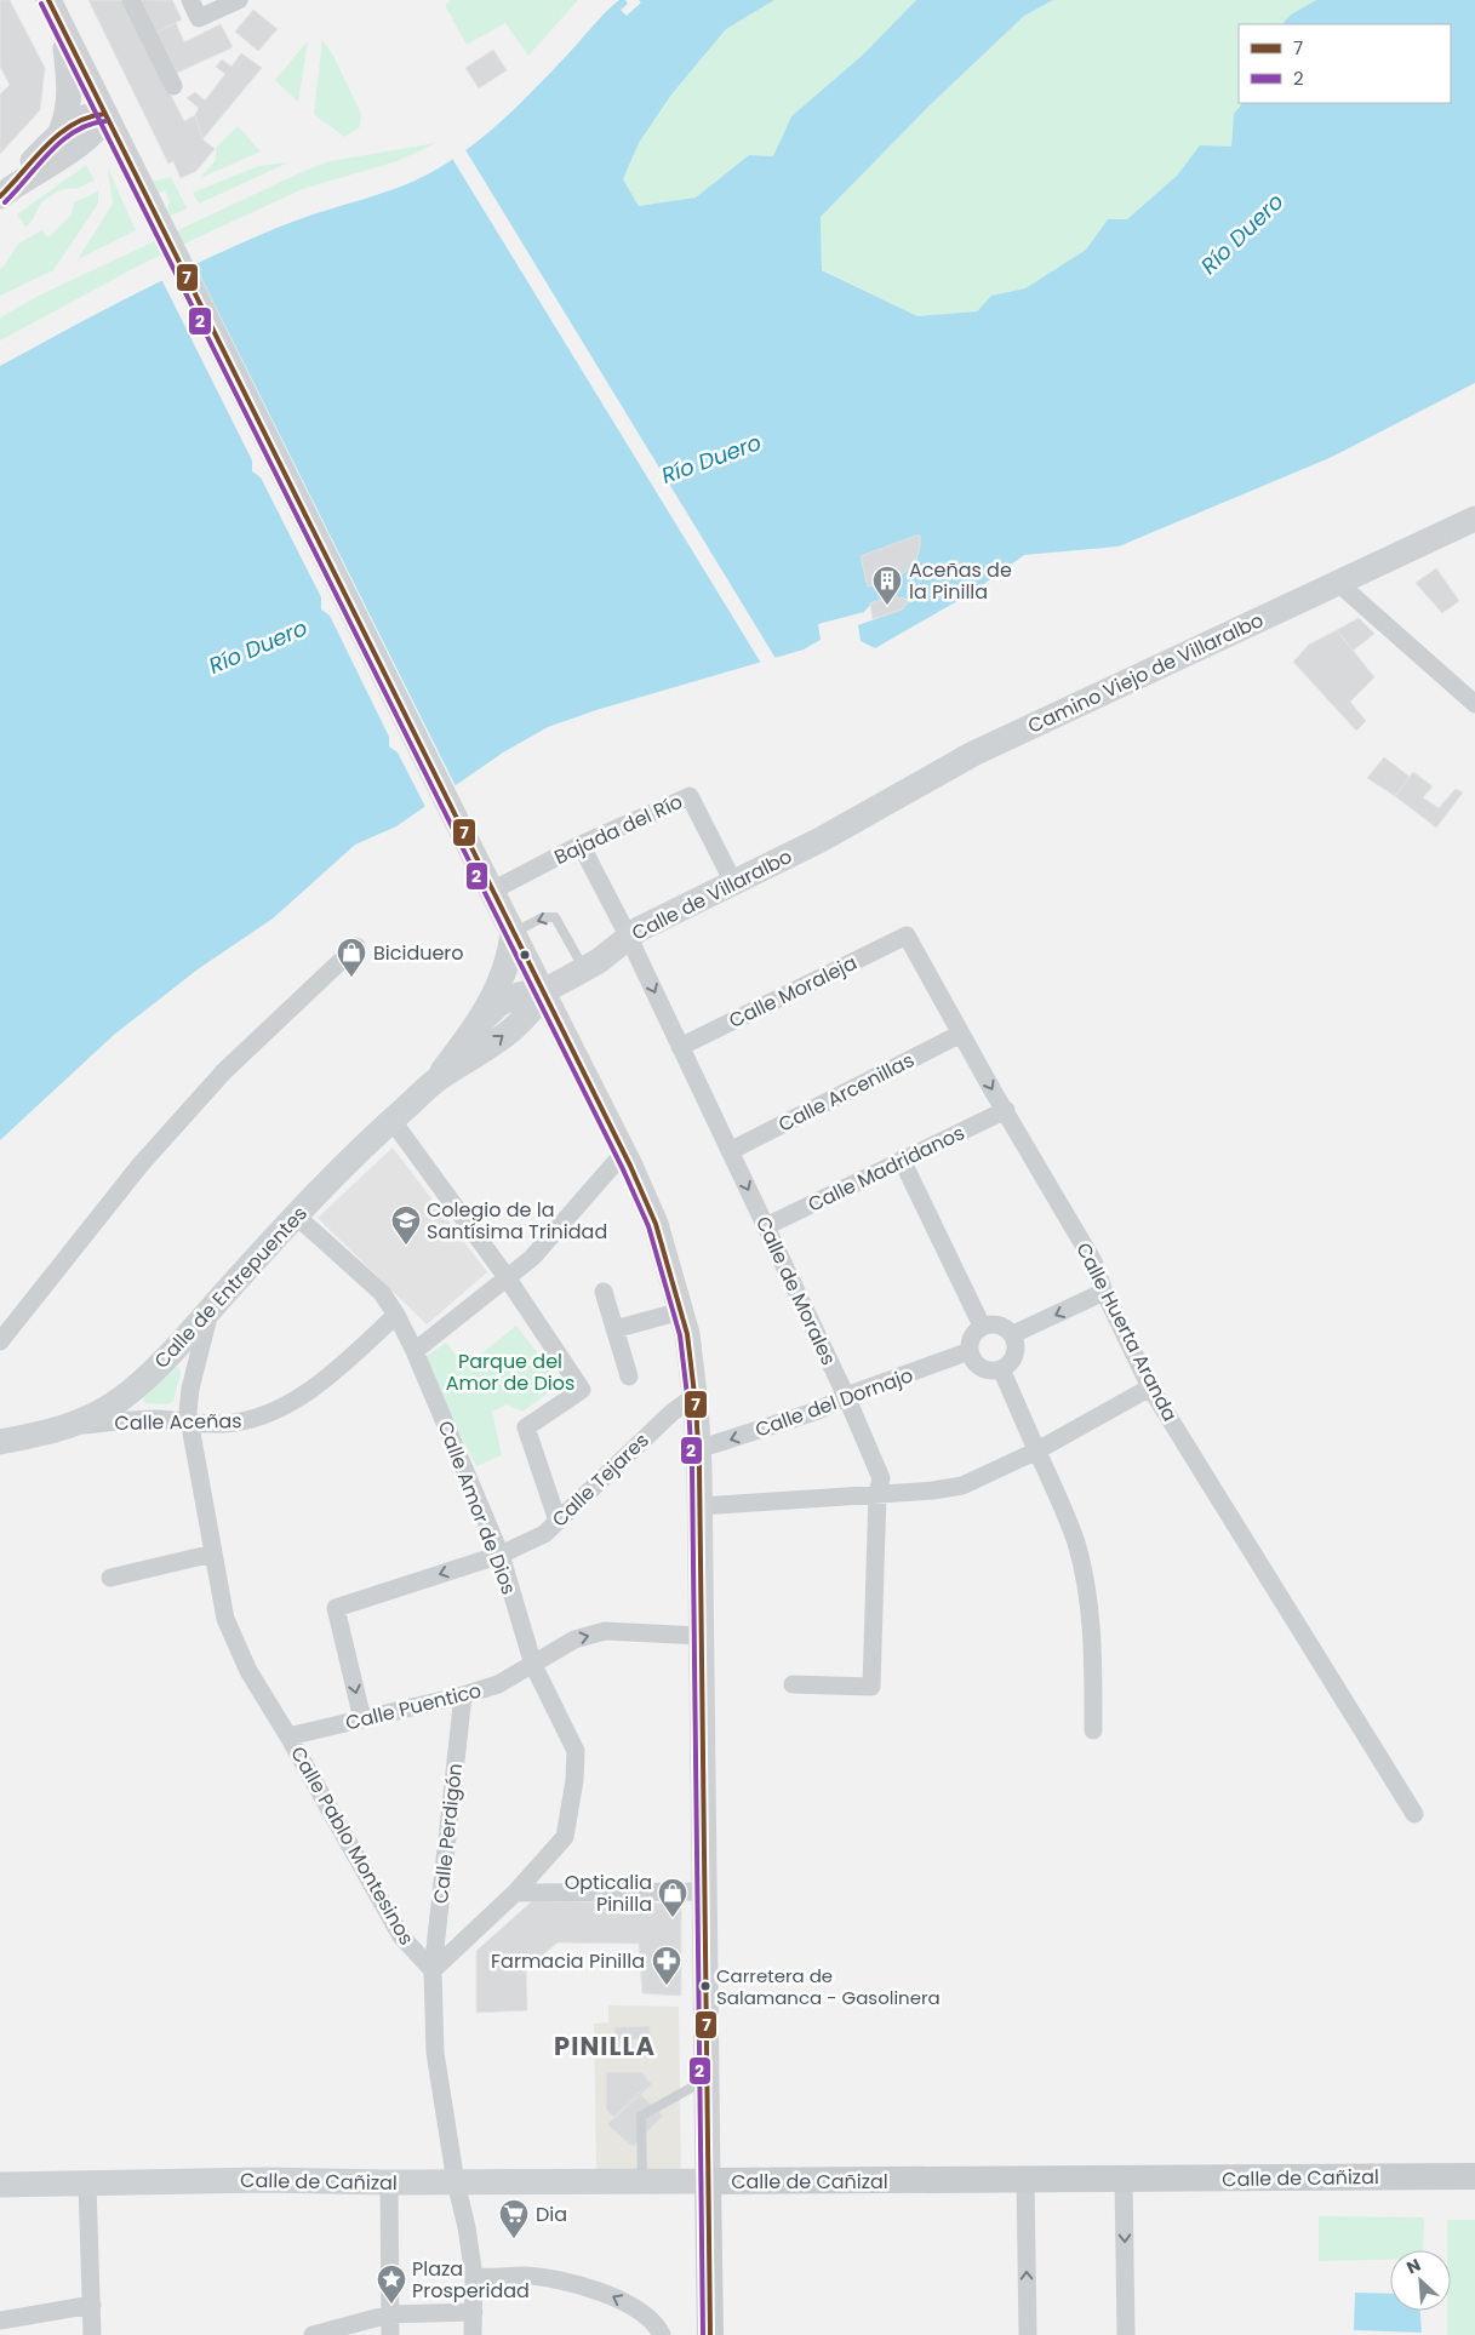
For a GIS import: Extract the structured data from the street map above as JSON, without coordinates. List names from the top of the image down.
{
  "streets": {
    "main road": [
      "Camino Viejo de Villaralbo",
      "Calle de Villaralbo",
      "Calle de Entrepuentes",
      "Calle de Cañizal"
    ],
    "street": [
      "Bajada del Río",
      "Calle Moraleja",
      "Calle Arcenillas",
      "Calle Madridanos",
      "Calle de Morales",
      "Calle Huerta Aranda",
      "Calle del Dornajo",
      "Calle Aceñas",
      "Calle Tejares",
      "Calle Amor de Dios",
      "Calle Puentico",
      "Calle Perdigón",
      "Calle Pablo Montesinos"
    ]
  },
  "crossings": [
    ["Camino Viejo de Villaralbo", "Calle de Villaralbo"],
    ["Bajada del Río", "Calle de Villaralbo"],
    ["Bajada del Río", "Calle de Morales"],
    ["Calle de Villaralbo", "Calle de Entrepuentes"],
    ["Calle de Villaralbo", "Calle de Morales"],
    ["Calle Moraleja", "Calle de Morales"],
    ["Calle Moraleja", "Calle Huerta Aranda"],
    ["Calle Arcenillas", "Calle de Morales"],
    ["Calle Arcenillas", "Calle Huerta Aranda"],
    ["Calle Madridanos", "Calle de Morales"],
    ["Calle Madridanos", "Calle Huerta Aranda"],
    ["Calle de Entrepuentes", "Calle Aceñas"],
    ["Calle de Entrepuentes", "Calle Amor de Dios"],
    ["Calle de Entrepuentes", "Calle Pablo Montesinos"],
    ["Calle de Morales", "Calle del Dornajo"],
    ["Calle Aceñas", "Calle Amor de Dios"],
    ["Calle Aceñas", "Calle Pablo Montesinos"],
    ["Calle Tejares", "Calle Amor de Dios"],
    ["Calle Tejares", "Calle Puentico"],
    ["Calle Amor de Dios", "Calle Puentico"],
    ["Calle Amor de Dios", "Calle Perdigón"],
    ["Calle Amor de Dios", "Calle Pablo Montesinos"],
    ["Calle Puentico", "Calle Perdigón"],
    ["Calle Puentico", "Calle Pablo Montesinos"],
    ["Calle Perdigón", "Calle Pablo Montesinos"]
  ],
  "one_way": ["Calle Puentico"],
  "districts": ["PINILLA"],
  "water": ["Río Duero"],
  "parks": ["Parque del Amor de Dios"],
  "places": {
    "building": ["Aceñas de la Pinilla"],
    "shop": ["Biciduero", "Opticalia Pinilla"],
    "school or university": ["Colegio de la Santísima Trinidad"],
    "other": ["Carretera de Salamanca - Gasolinera"],
    "pharmacy": ["Farmacia Pinilla"],
    "supermarket": ["Dia"],
    "place": ["Plaza Prosperidad"]
  },
  "lines": ["transit line 7", "transit line 2"],
  "legend": ["7", "2"],
  "north": "top left"
}
